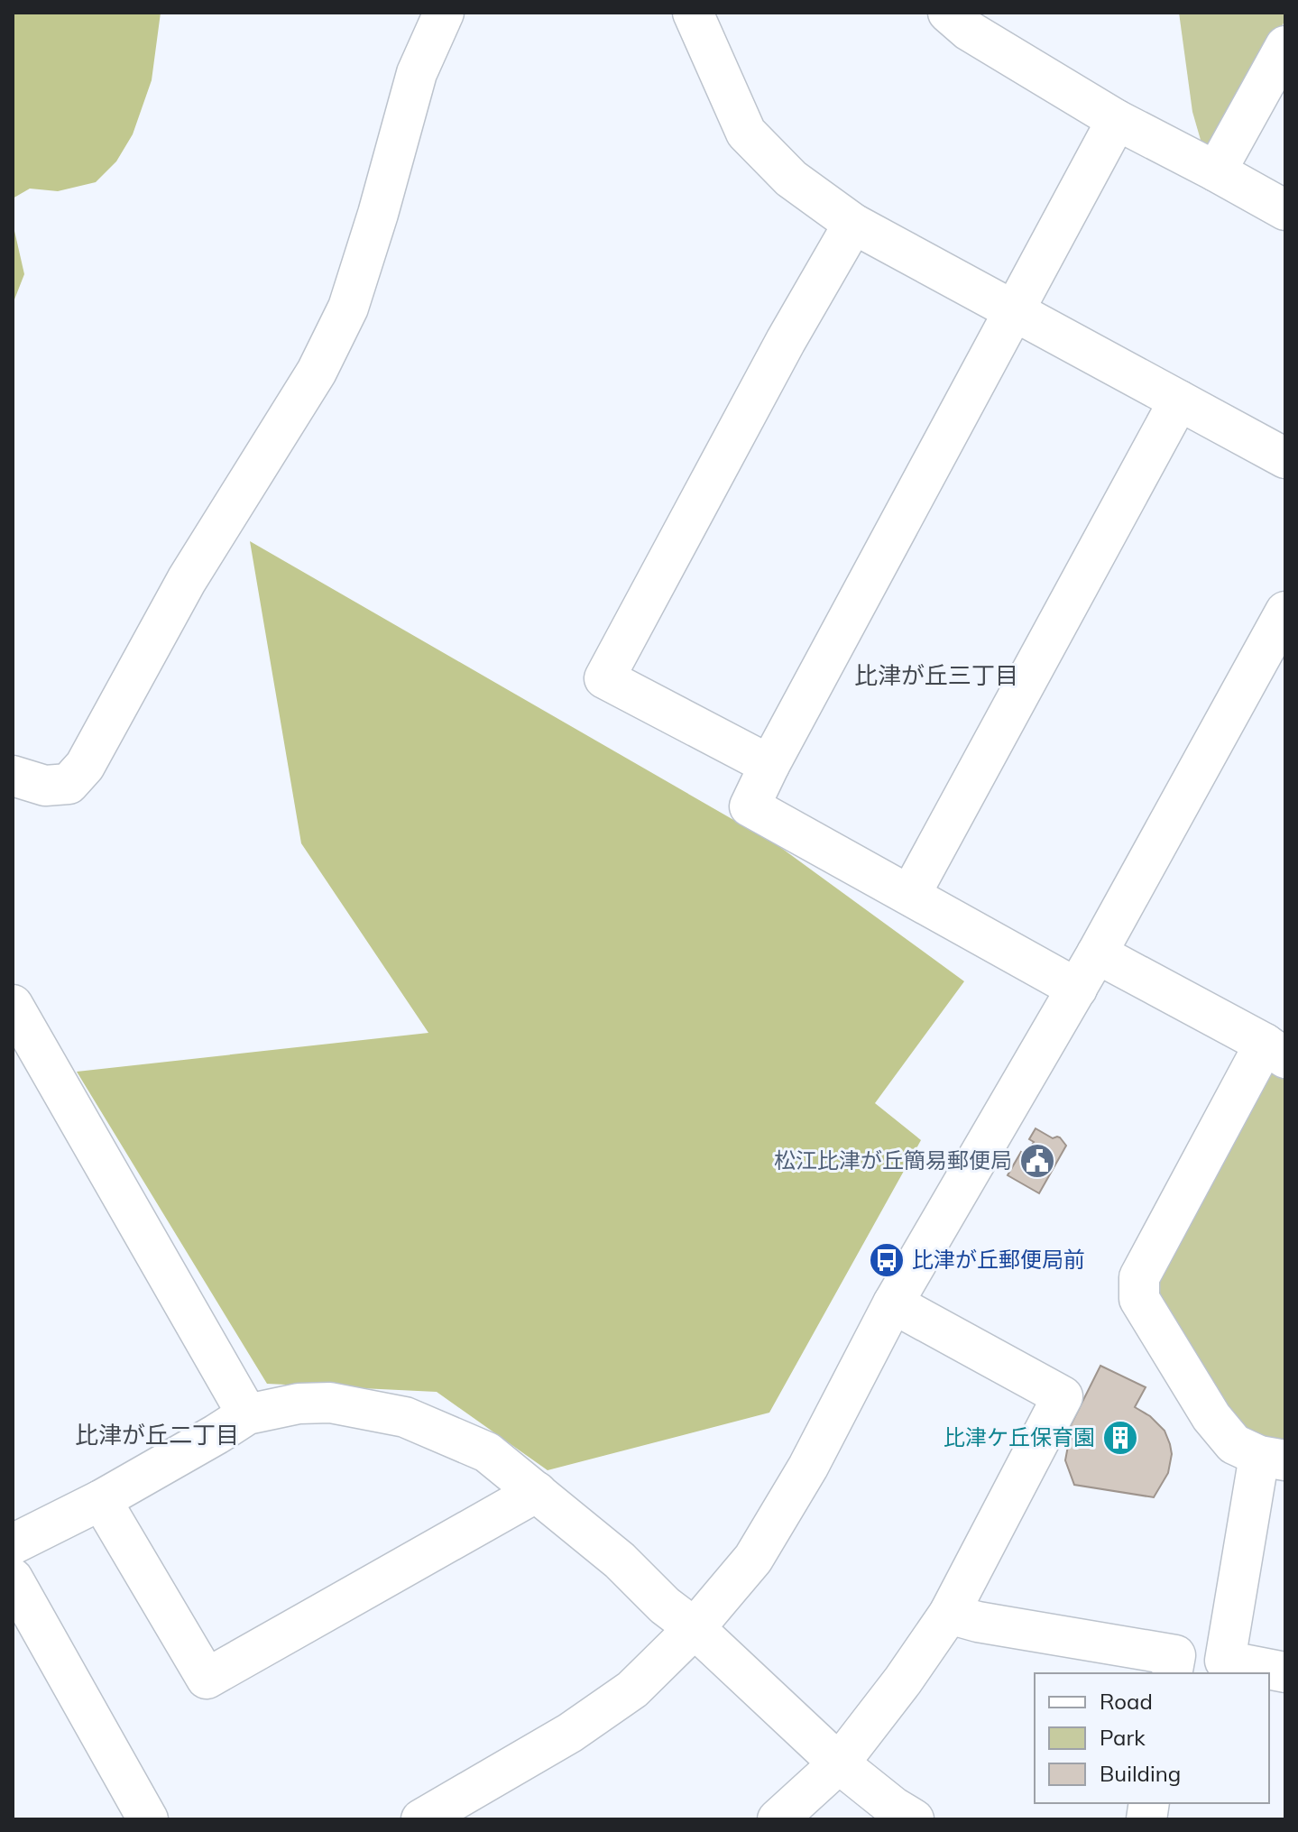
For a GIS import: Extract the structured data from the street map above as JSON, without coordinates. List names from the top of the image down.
{
  "districts": ["比津が丘三丁目", "比津が丘二丁目"],
  "places": {
    "public building": ["松江比津が丘簡易郵便局"],
    "bus stop": ["比津が丘郵便局前"],
    "building": ["比津ケ丘保育園"]
  },
  "legend": ["Road", "Park", "Building"]
}
